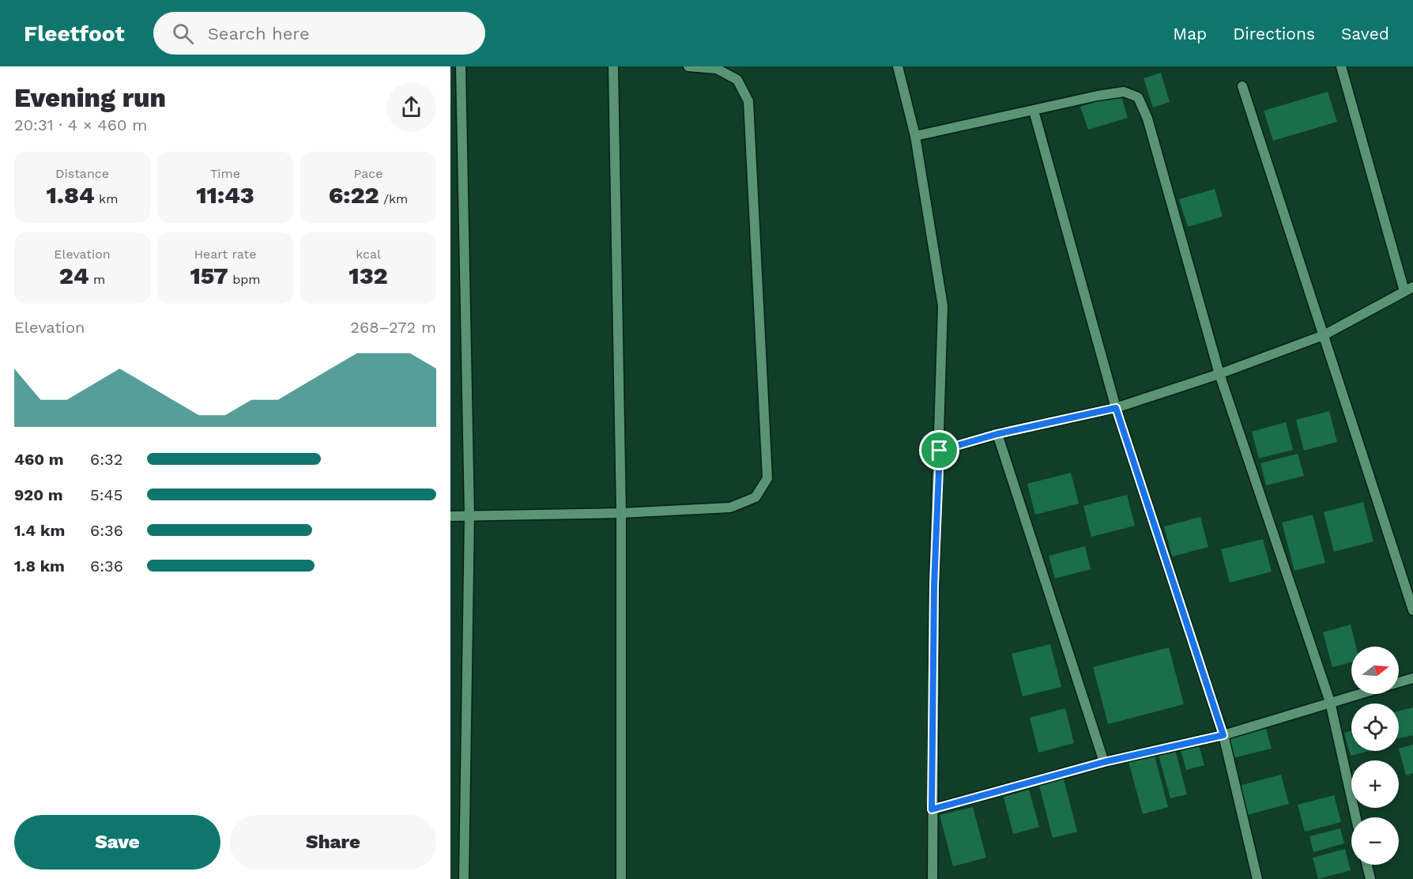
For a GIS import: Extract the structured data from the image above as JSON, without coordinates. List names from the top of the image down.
{
  "north": "right",
  "page": {
    "header": "Fleetfoot",
    "search": "Search here",
    "nav": ["Map", "Directions", "Saved"],
    "heading": ["Evening run", "20:31 · 4 × 460 m"],
    "stats": [
      ["Distance", "1.84 km"],
      ["Time", "11:43"],
      ["Pace", "6:22 /km"],
      ["Elevation", "24 m"],
      ["Heart rate", "157 bpm"],
      ["kcal", "132"]
    ],
    "chart": ["Elevation", "268–272 m"],
    "list": [
      {
        "name": "460 m",
        "note": "6:32"
      },
      {
        "name": "920 m",
        "note": "5:45"
      },
      {
        "name": "1.4 km",
        "note": "6:36"
      },
      {
        "name": "1.8 km",
        "note": "6:36"
      }
    ],
    "map_buttons": ["+", "−"],
    "buttons": ["Save", "Share"]
  }
}
